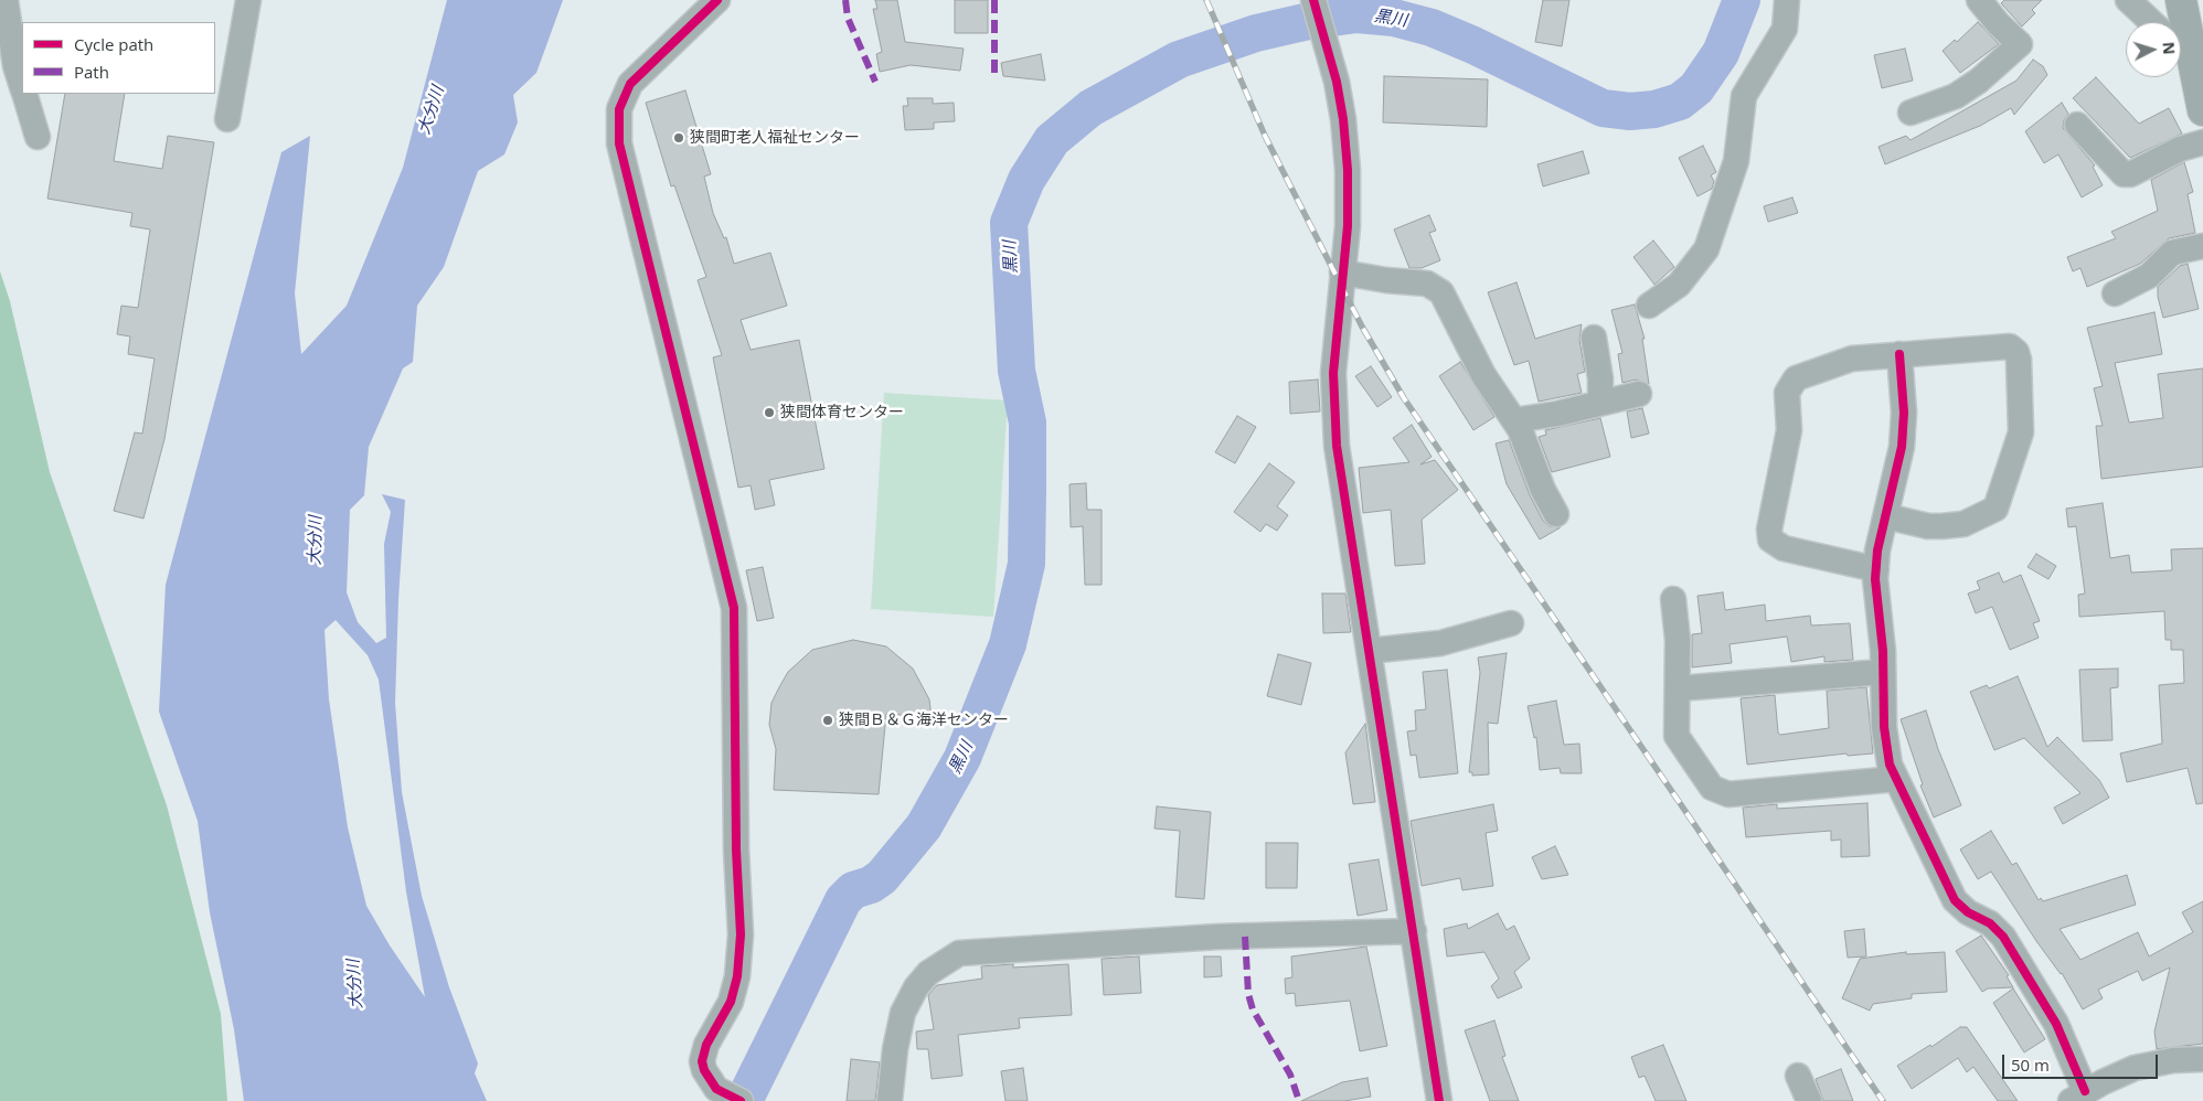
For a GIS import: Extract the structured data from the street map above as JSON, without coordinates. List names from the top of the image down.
{
  "water": ["黒川", "大分川"],
  "places": ["狭間町老人福祉センター", "狭間体育センター", "狭間Ｂ＆Ｇ海洋センター"],
  "legend": ["Cycle path", "Path"],
  "scale_bar": "50 m",
  "north": "right"
}
